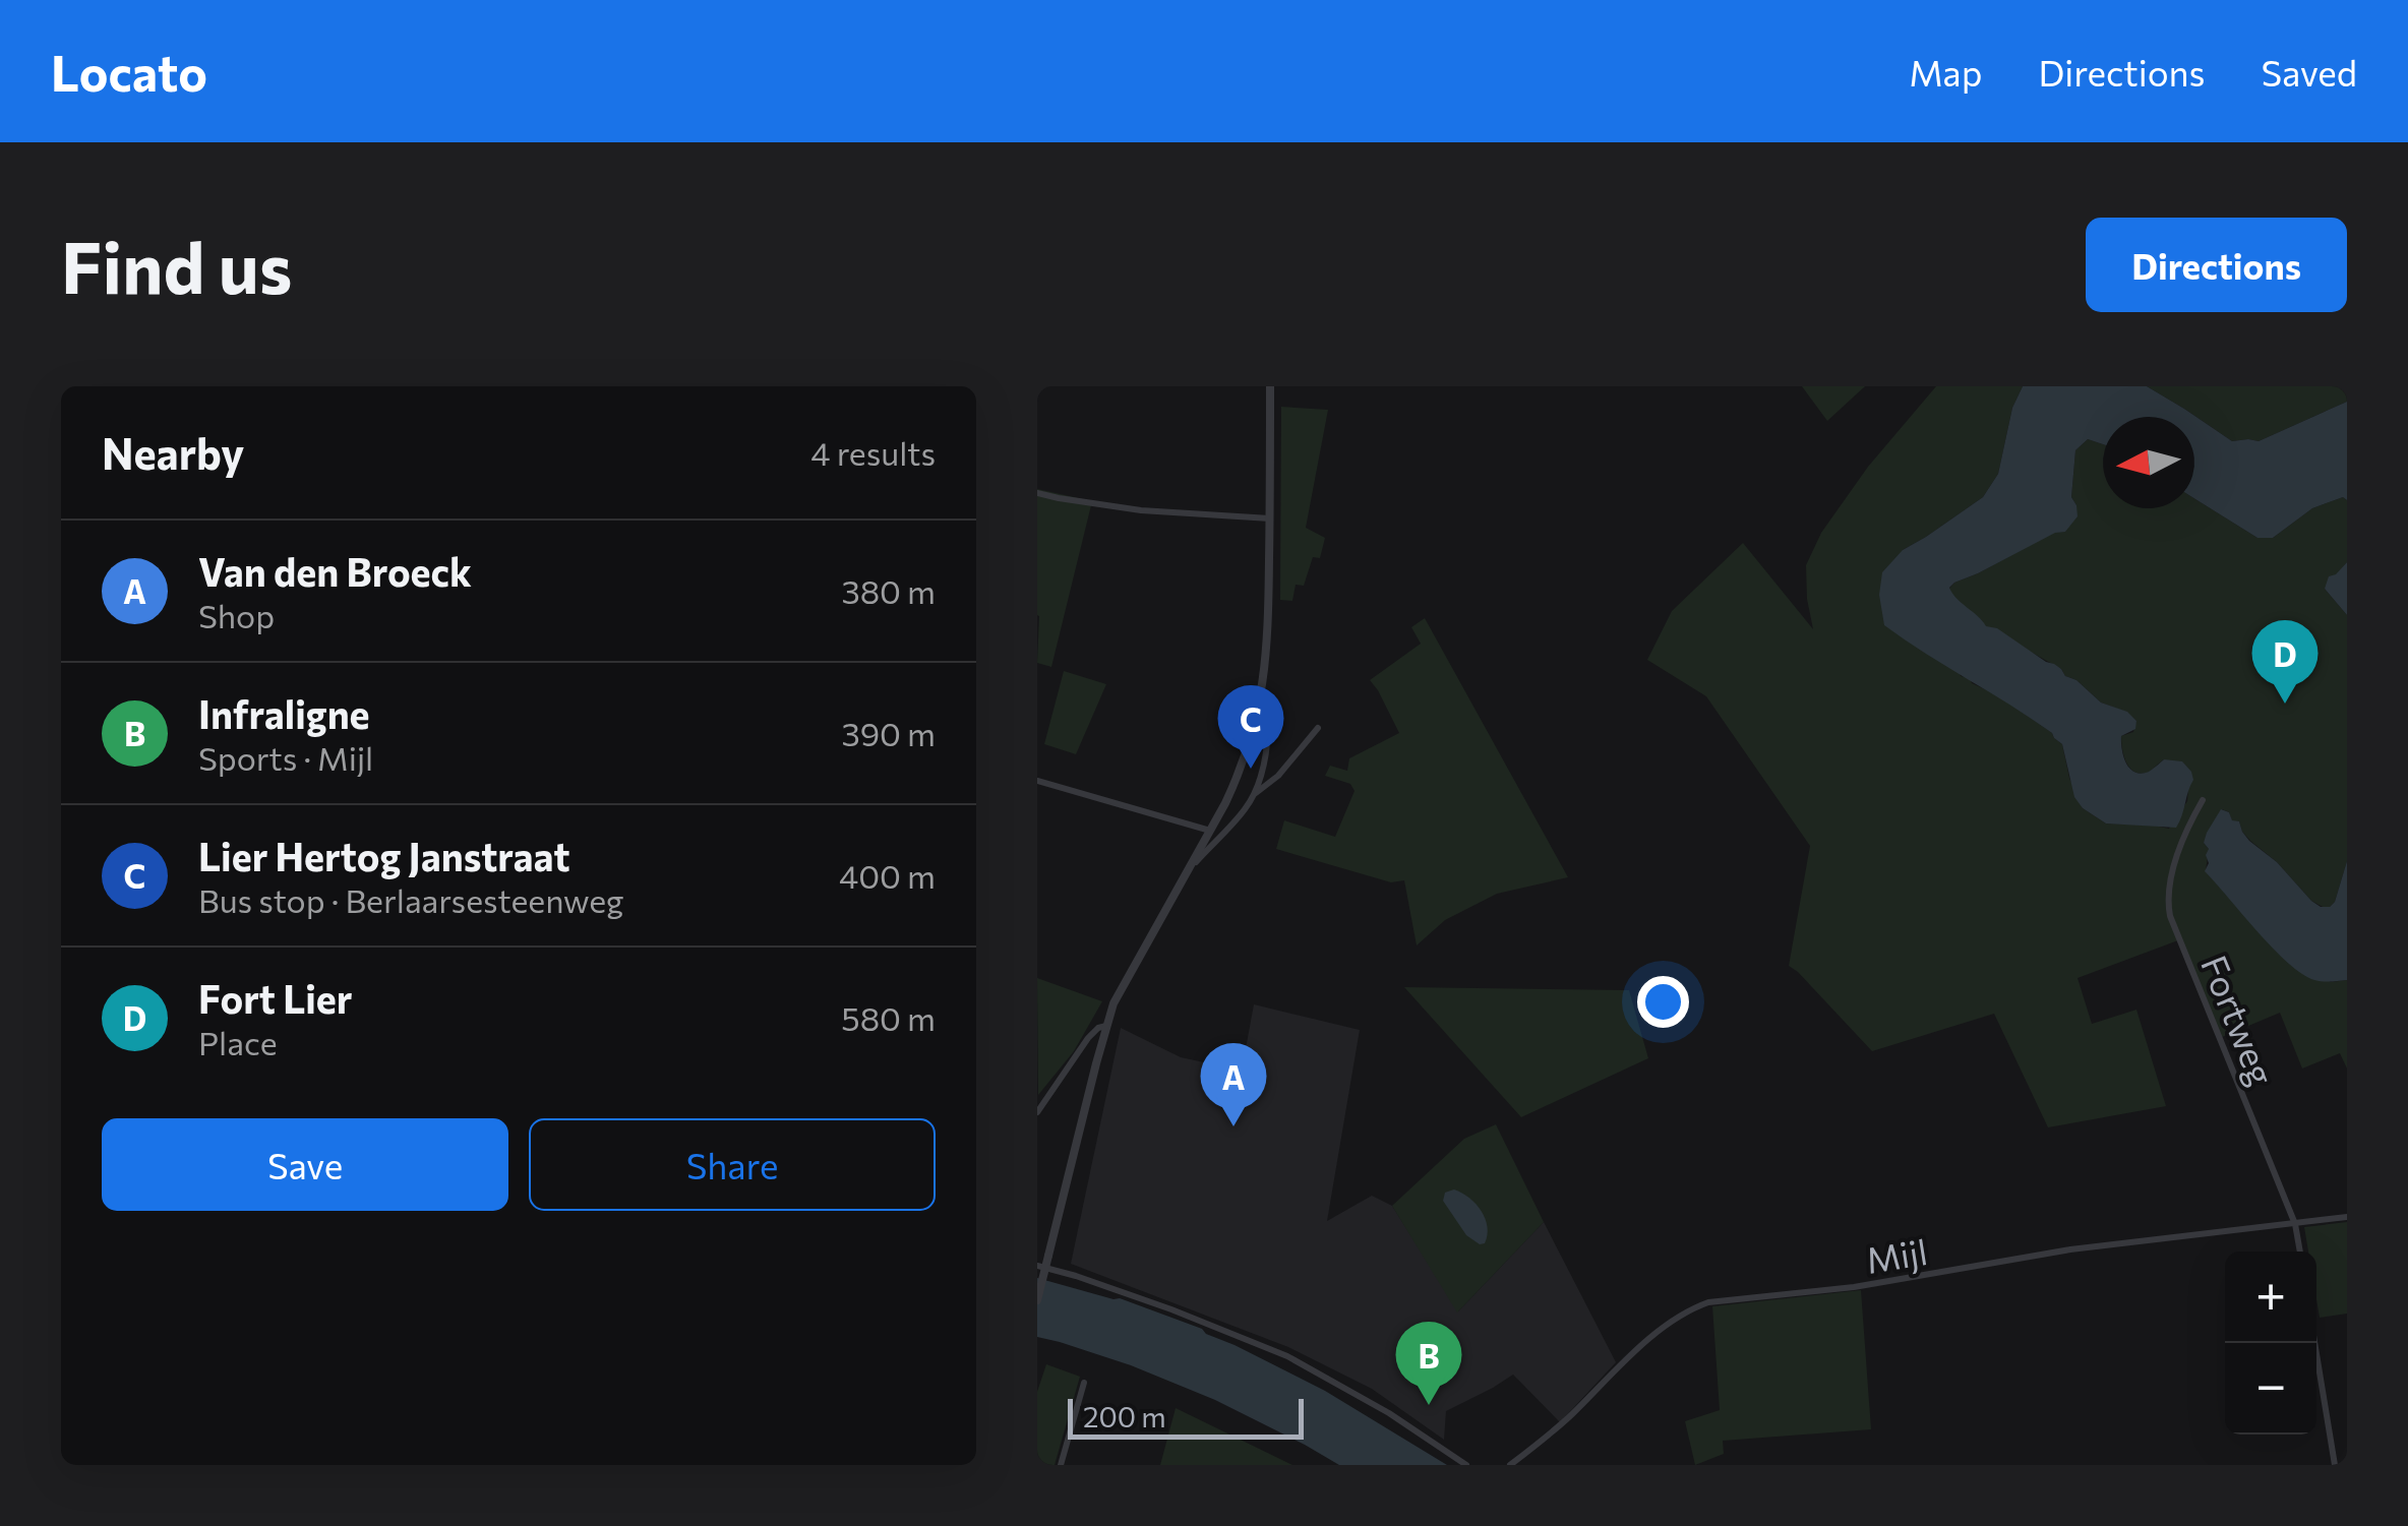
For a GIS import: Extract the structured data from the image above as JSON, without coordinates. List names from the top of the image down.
{
  "streets": {
    "street": ["Fortweg", "Mijl"]
  },
  "crossings": [
    ["Fortweg", "Mijl"]
  ],
  "scale_bar": "200 m",
  "north": "left",
  "page": {
    "header": "Locato",
    "nav": ["Map", "Directions", "Saved"],
    "buttons": [
      "Directions",
      ["Save", "Share"]
    ],
    "title": "Find us",
    "heading": ["Nearby", "4 results"],
    "list": [
      {
        "mark": "A",
        "name": "Van den Broeck",
        "note": "Shop",
        "value": "380 m"
      },
      {
        "mark": "B",
        "name": "Infraligne",
        "note": "Sports · Mijl",
        "value": "390 m"
      },
      {
        "mark": "C",
        "name": "Lier Hertog Janstraat",
        "note": "Bus stop · Berlaarsesteenweg",
        "value": "400 m"
      },
      {
        "mark": "D",
        "name": "Fort Lier",
        "note": "Place",
        "value": "580 m"
      }
    ],
    "pins": [
      "D",
      "C",
      "A",
      "B"
    ],
    "map_buttons": ["+", "−"],
    "scale": "200 m"
  }
}
